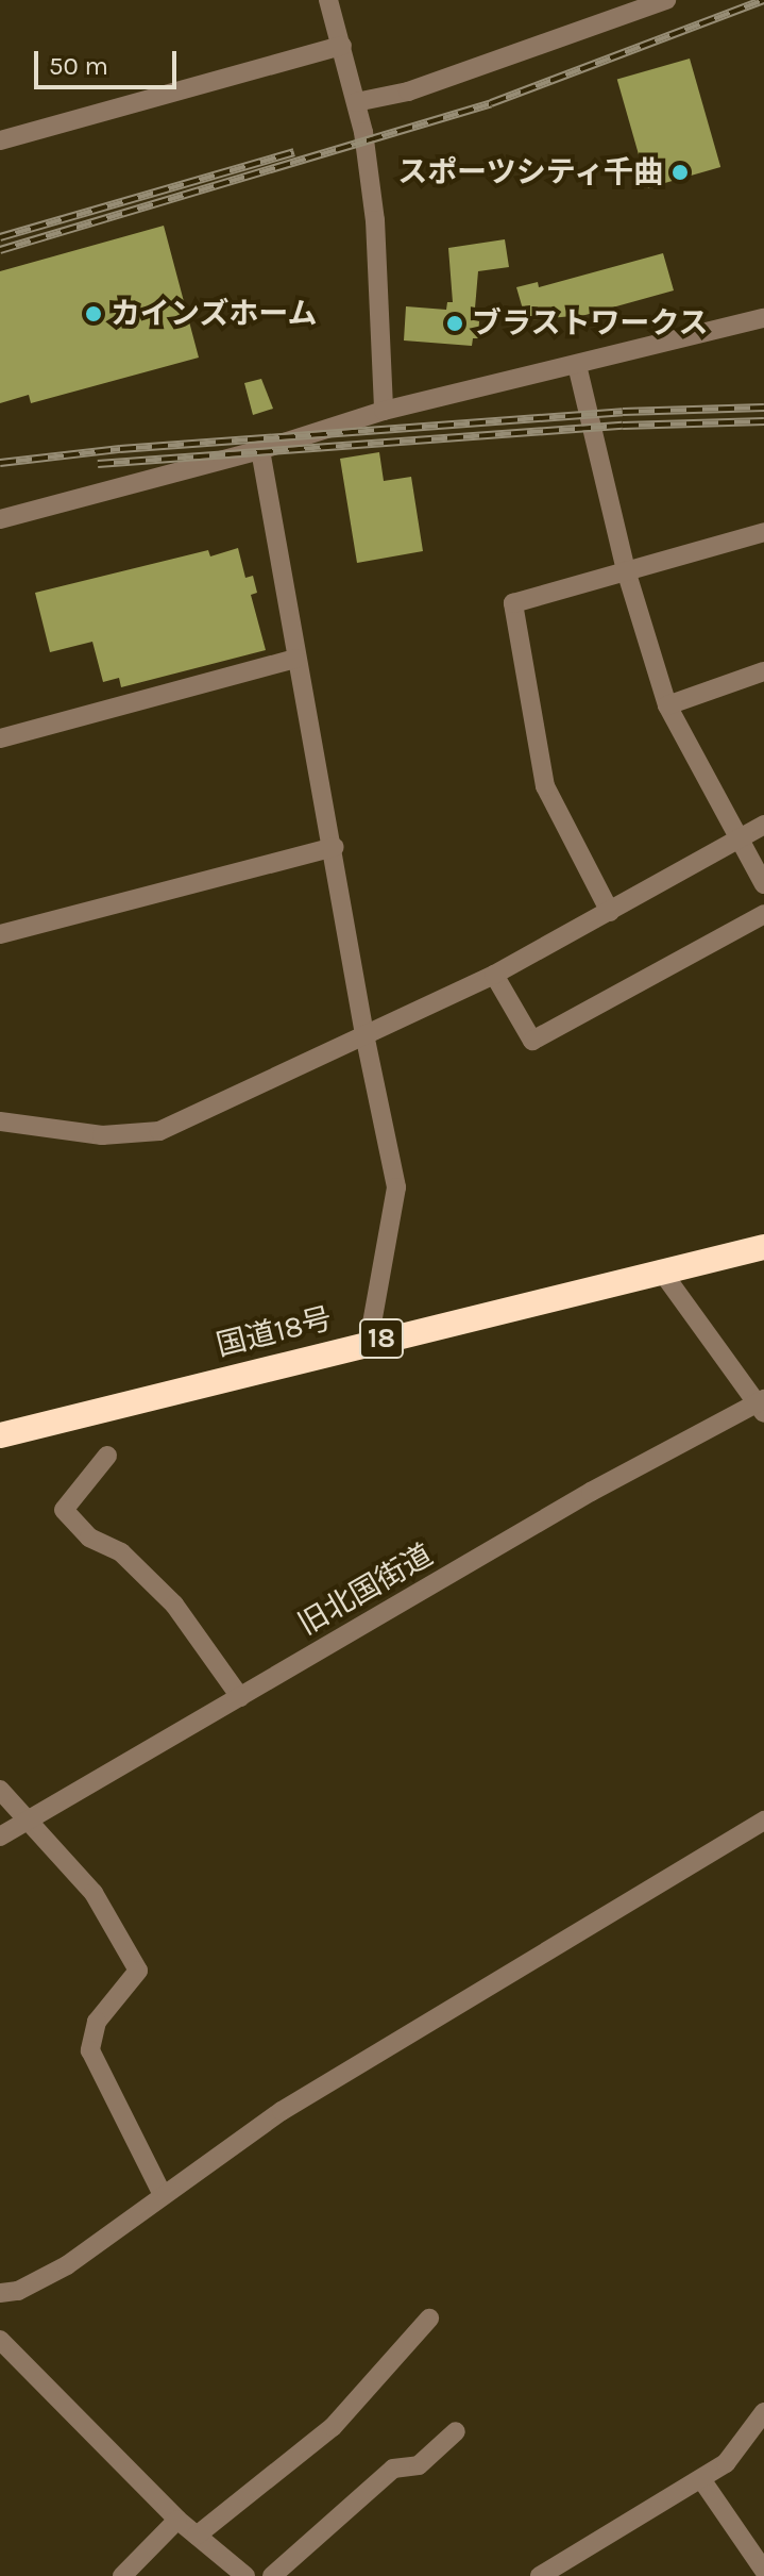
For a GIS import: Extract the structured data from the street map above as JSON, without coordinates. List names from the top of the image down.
{
  "streets": {
    "highway": ["国道18号", "18"],
    "street": ["旧北国街道"]
  },
  "places": ["スポーツシティ千曲", "カインズホーム", "ブラストワークス"],
  "scale_bar": "50 m"
}
